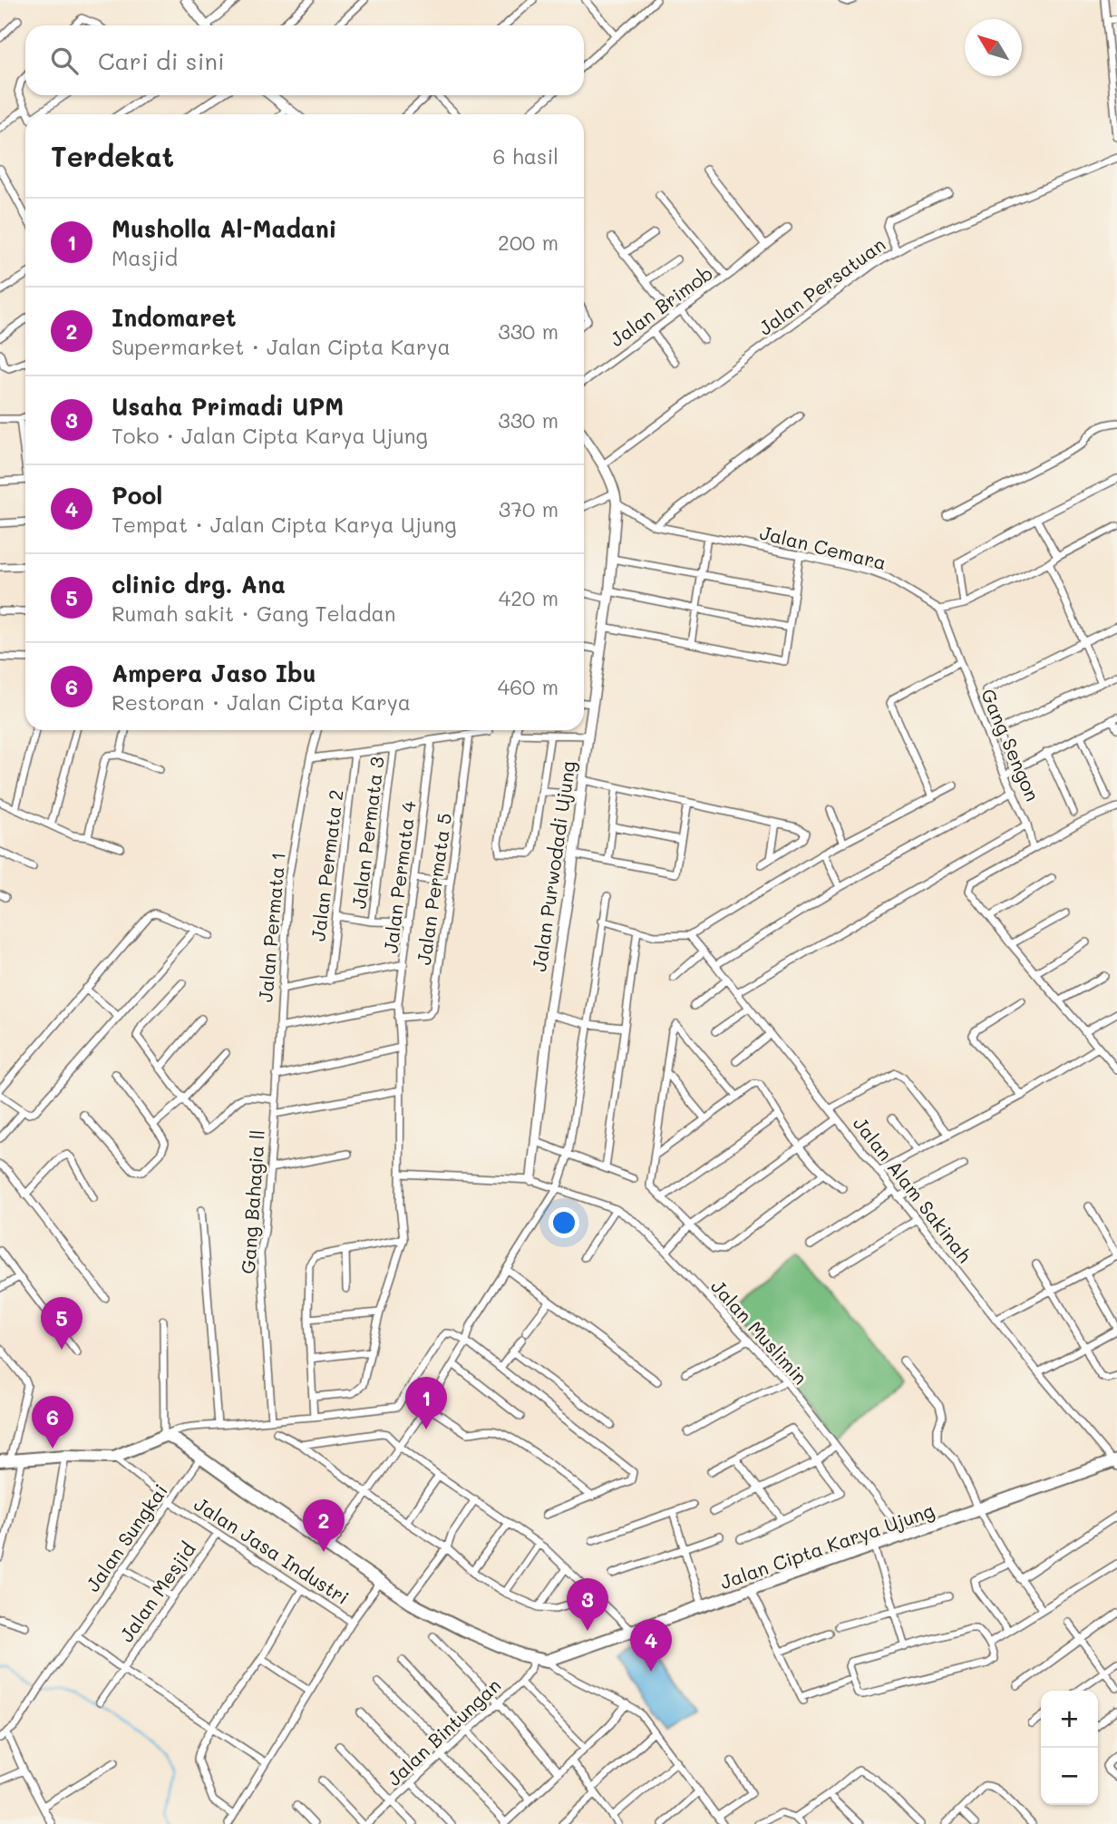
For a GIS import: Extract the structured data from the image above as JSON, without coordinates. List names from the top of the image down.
{
  "streets": {
    "main road": ["Jalan Cipta Karya Ujung"],
    "street": [
      "Jalan Persatuan",
      "Jalan Brimob",
      "Jalan Cemara",
      "Gang Sengon",
      "Jalan Permata 3",
      "Jalan Permata 2",
      "Jalan Purwodadi Ujung",
      "Jalan Permata 4",
      "Jalan Permata 5",
      "Jalan Permata 1",
      "Jalan Alam Sakinah",
      "Gang Bahagia ll",
      "Jalan Muslimin",
      "Jalan Sungkai",
      "Jalan Jasa Industri",
      "Jalan Mesjid",
      "Jalan Bintungan"
    ]
  },
  "crossings": [
    ["Jalan Persatuan", "Jalan Purwodadi Ujung"],
    ["Jalan Cemara", "Gang Sengon"],
    ["Jalan Cemara", "Jalan Purwodadi Ujung"],
    ["Jalan Permata 4", "Jalan Permata 5"],
    ["Jalan Permata 1", "Gang Bahagia ll"],
    ["Jalan Alam Sakinah", "Jalan Cipta Karya Ujung"],
    ["Jalan Muslimin", "Jalan Cipta Karya Ujung"],
    ["Jalan Sungkai", "Jalan Jasa Industri"],
    ["Jalan Jasa Industri", "Jalan Mesjid"]
  ],
  "north": "top left",
  "page": {
    "search": "Cari di sini",
    "heading": ["Terdekat", "6 hasil"],
    "list": [
      {
        "mark": "1",
        "name": "Musholla Al-Madani",
        "note": "Masjid",
        "value": "200 m"
      },
      {
        "mark": "2",
        "name": "Indomaret",
        "note": "Supermarket · Jalan Cipta Karya",
        "value": "330 m"
      },
      {
        "mark": "3",
        "name": "Usaha Primadi UPM",
        "note": "Toko · Jalan Cipta Karya Ujung",
        "value": "330 m"
      },
      {
        "mark": "4",
        "name": "Pool",
        "note": "Tempat · Jalan Cipta Karya Ujung",
        "value": "370 m"
      },
      {
        "mark": "5",
        "name": "clinic drg. Ana",
        "note": "Rumah sakit · Gang Teladan",
        "value": "420 m"
      },
      {
        "mark": "6",
        "name": "Ampera Jaso Ibu",
        "note": "Restoran · Jalan Cipta Karya",
        "value": "460 m"
      }
    ],
    "pins": [
      "5",
      "1",
      "6",
      "2",
      "3",
      "4"
    ],
    "map_buttons": ["+", "−"]
  }
}
